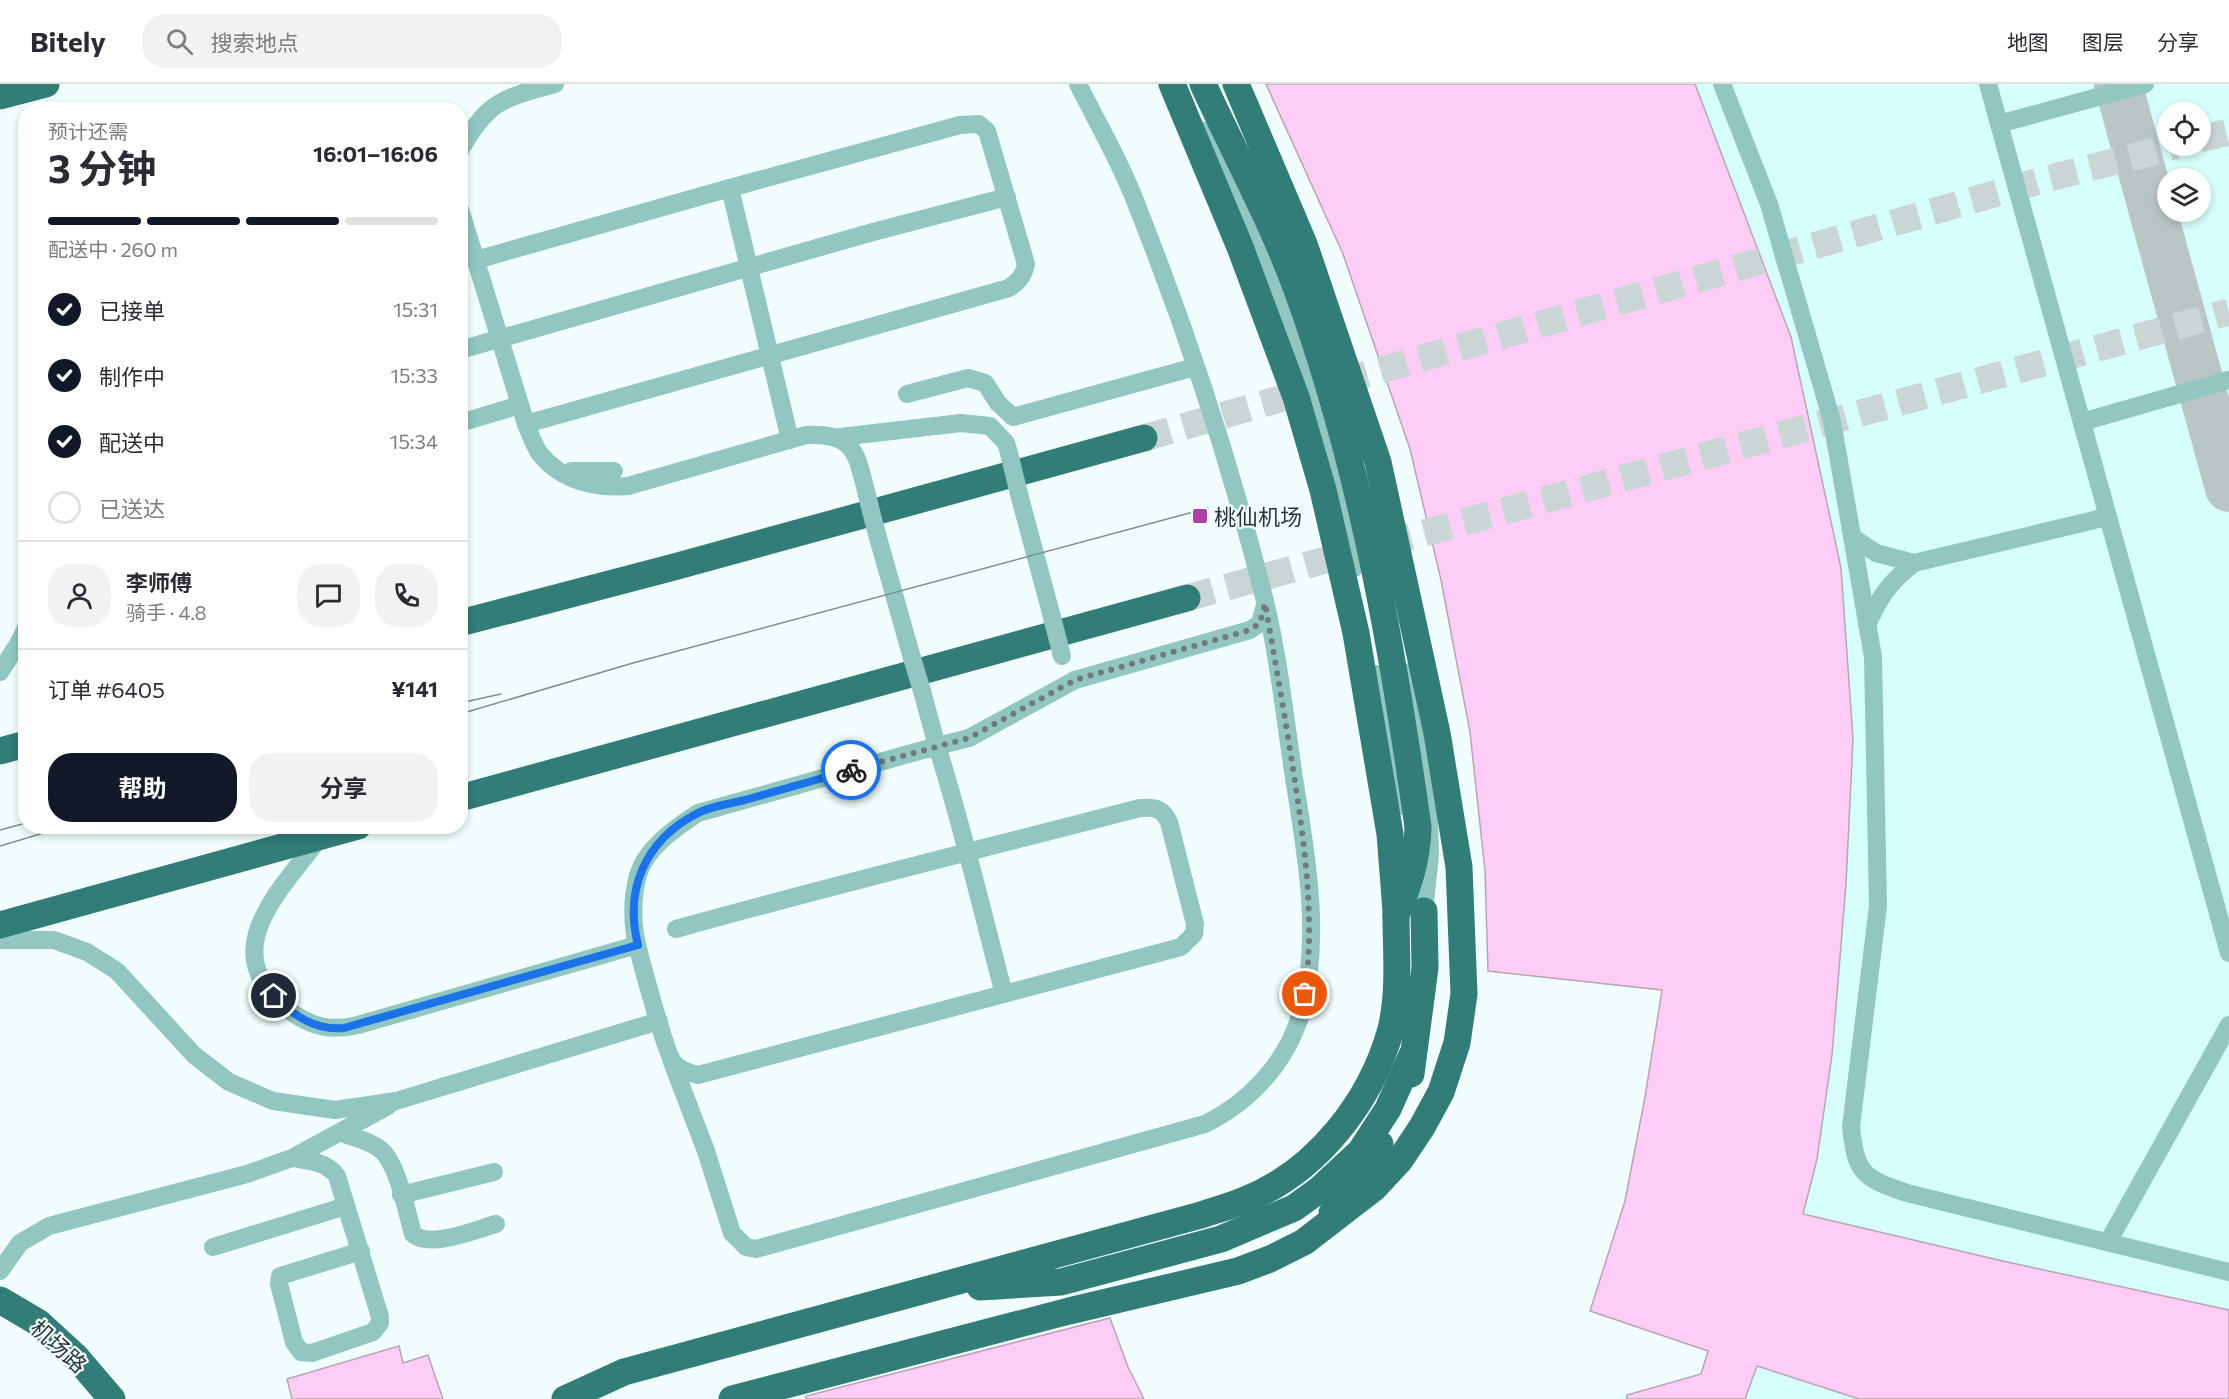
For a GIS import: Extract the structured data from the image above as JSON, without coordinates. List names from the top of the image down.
{
  "streets": {
    "highway": ["机场路"]
  },
  "places": {
    "transit": ["桃仙机场"]
  },
  "page": {
    "header": "Bitely",
    "search": "搜索地点",
    "nav": ["地图", "图层", "分享"],
    "heading": ["3 分钟", "预计还需", "16:01–16:06"],
    "panel": [
      "李师傅",
      "骑手 · 4.8",
      "订单 #6405",
      "¥141"
    ],
    "bar": "配送中 · 260 m",
    "list": [
      ["已接单", "15:31"],
      ["制作中", "15:33"],
      ["配送中", "15:34"],
      "已送达"
    ],
    "buttons": ["帮助", "分享"]
  }
}
